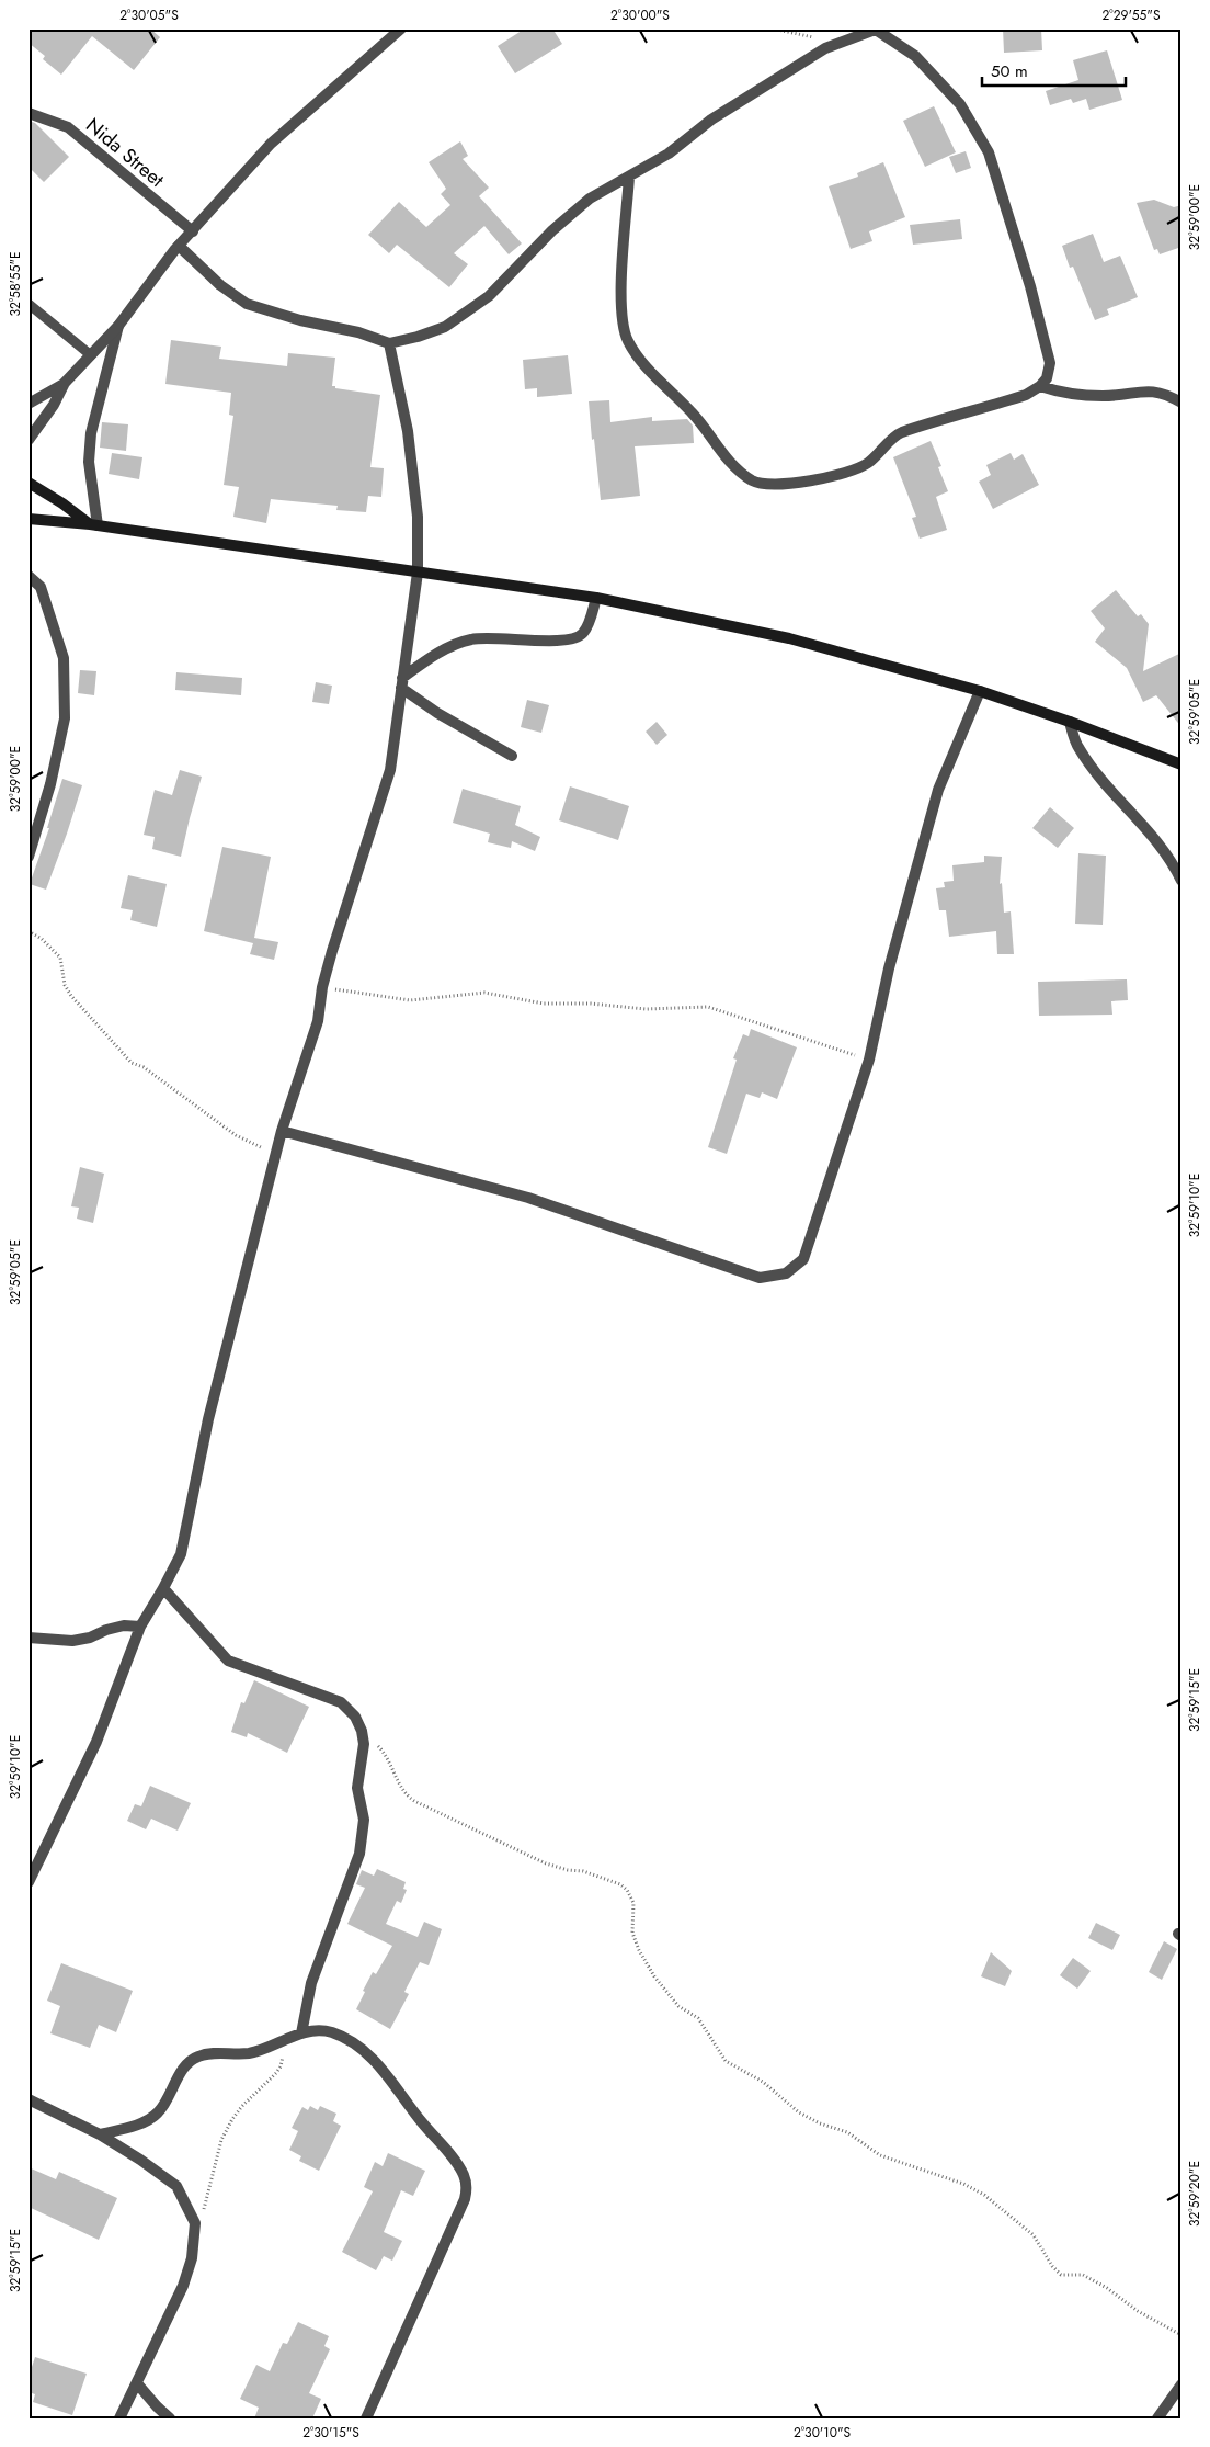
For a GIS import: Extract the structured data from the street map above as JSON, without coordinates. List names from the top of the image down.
{
  "streets": {
    "street": ["Nida Street"]
  },
  "scale_bar": "50 m",
  "coordinates": [
    "2°30'05\"S",
    "2°30'00\"S",
    "2°29'55\"S",
    "32°59'00\"E",
    "32°58'55\"E",
    "32°59'05\"E",
    "32°59'10\"E",
    "32°59'15\"E",
    "32°59'20\"E",
    "2°30'15\"S",
    "2°30'10\"S"
  ]
}
